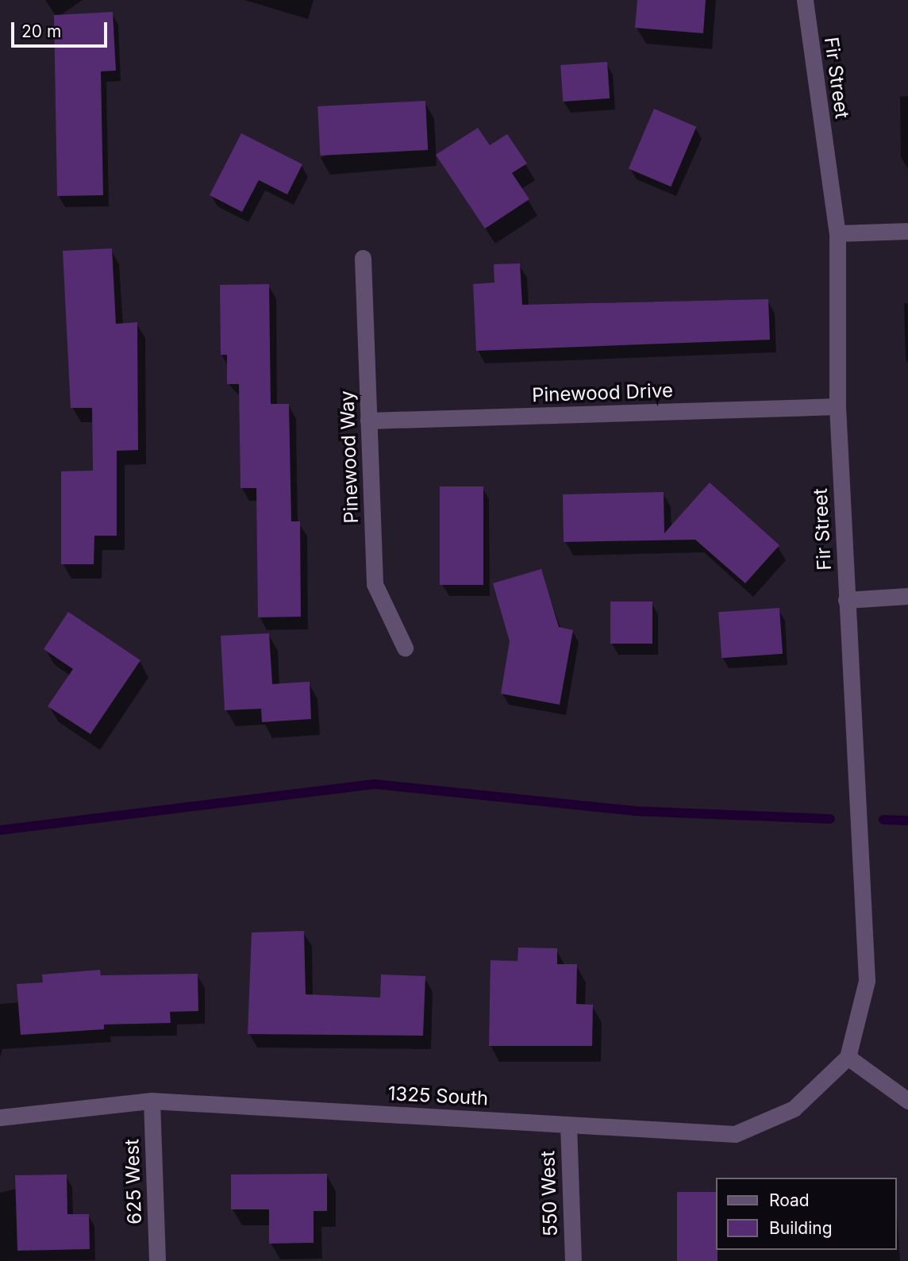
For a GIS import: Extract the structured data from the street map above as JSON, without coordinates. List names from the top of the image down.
{
  "streets": {
    "street": [
      "Fir Street",
      "Pinewood Drive",
      "Pinewood Way",
      "1325 South",
      "625 West",
      "550 West"
    ]
  },
  "crossings": [
    ["Fir Street", "Pinewood Drive"],
    ["Fir Street", "1325 South"],
    ["Pinewood Drive", "Pinewood Way"],
    ["1325 South", "625 West"],
    ["1325 South", "550 West"]
  ],
  "legend": ["Road", "Building"],
  "scale_bar": "20 m"
}
